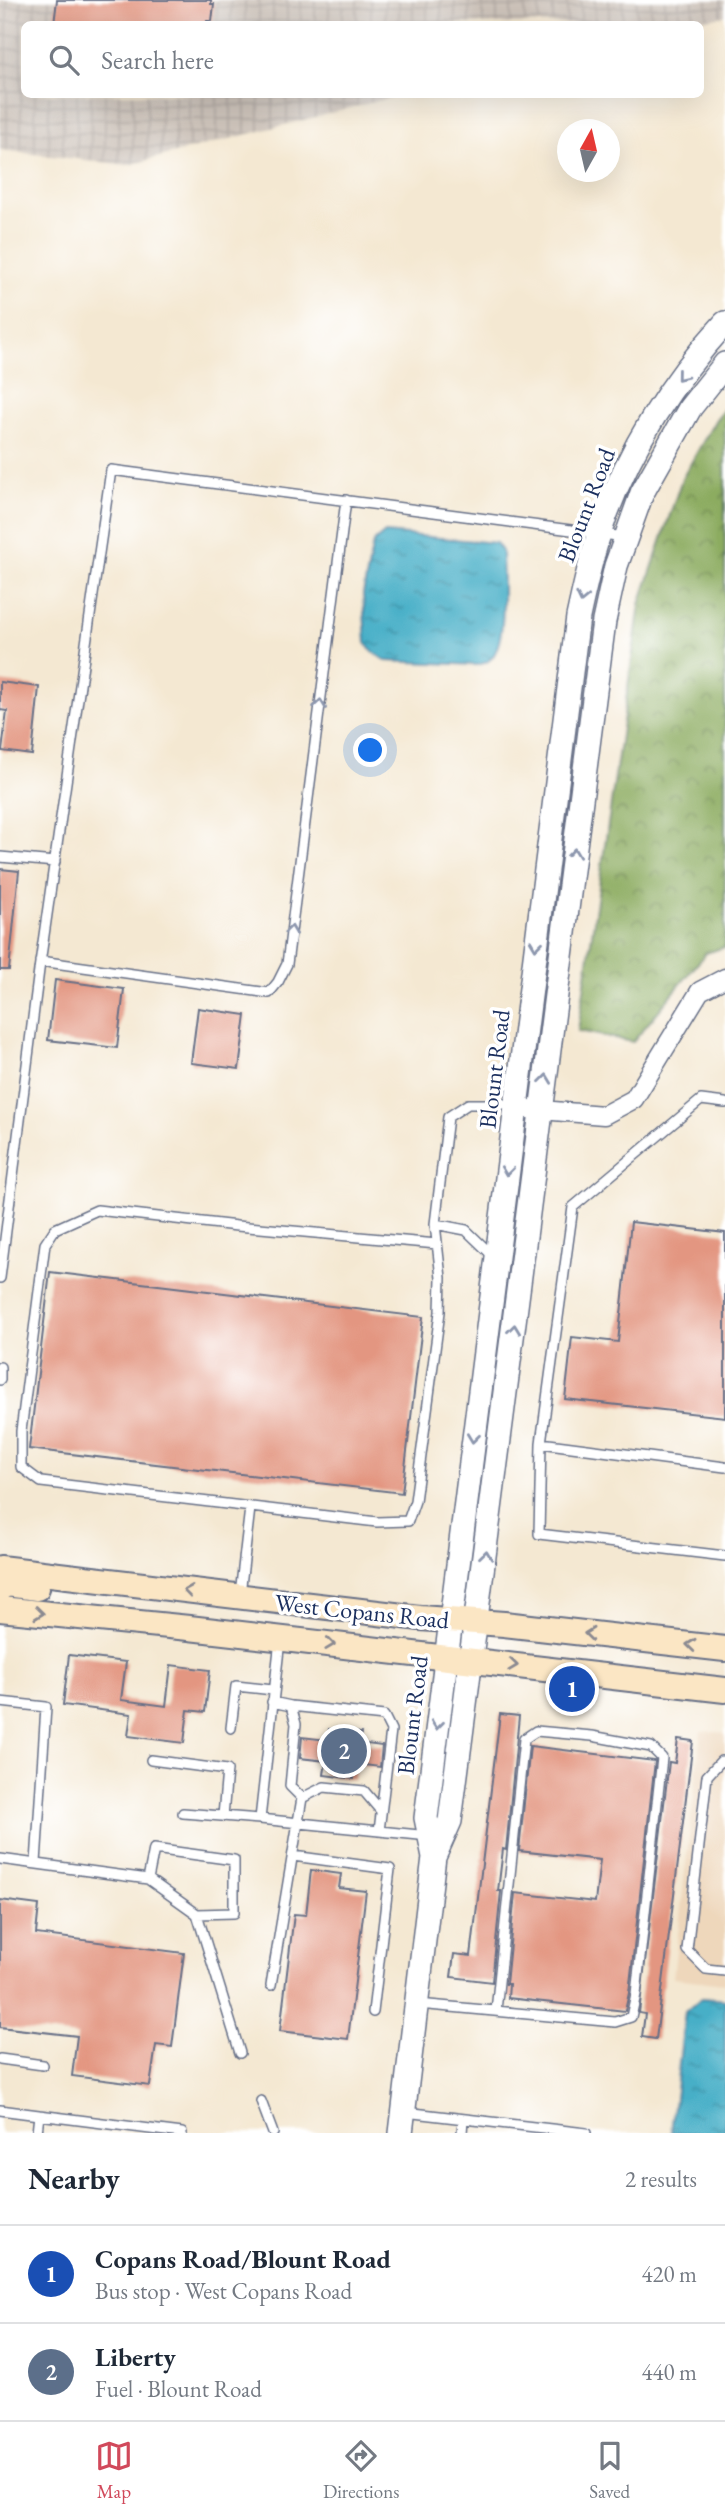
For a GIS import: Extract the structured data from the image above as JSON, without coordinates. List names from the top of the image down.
{
  "streets": {
    "main road": ["West Copans Road"],
    "street": ["Blount Road"]
  },
  "crossings": [
    ["Blount Road", "West Copans Road"]
  ],
  "north": "top",
  "page": {
    "search": "Search here",
    "pins": ["1", "2"],
    "heading": ["Nearby", "2 results"],
    "list": [
      {
        "mark": "1",
        "name": "Copans Road/Blount Road",
        "note": "Bus stop · West Copans Road",
        "value": "420 m"
      },
      {
        "mark": "2",
        "name": "Liberty",
        "note": "Fuel · Blount Road",
        "value": "440 m"
      }
    ],
    "nav": ["Map", "Directions", "Saved"]
  }
}
